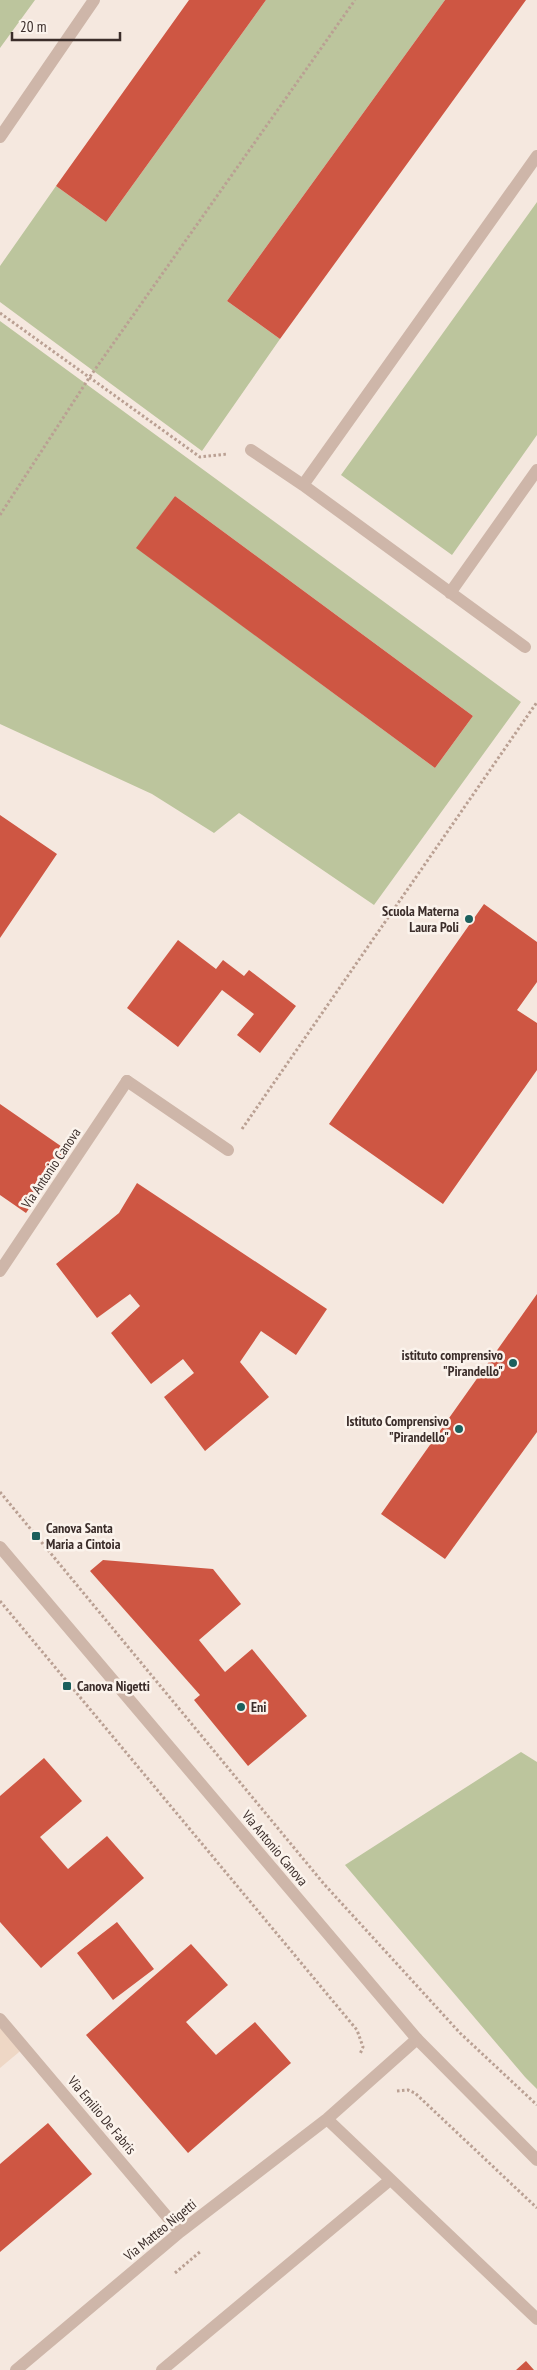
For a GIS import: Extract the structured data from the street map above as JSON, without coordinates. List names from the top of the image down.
{
  "streets": {
    "street": ["Via Antonio Canova", "Via Emilio De Fabris", "Via Matteo Nigetti"]
  },
  "crossings": [
    ["Via Antonio Canova", "Via Matteo Nigetti"],
    ["Via Emilio De Fabris", "Via Matteo Nigetti"]
  ],
  "places": {
    "other": [
      "Scuola Materna Laura Poli",
      "istituto comprensivo \"Pirandello\"",
      "Istituto Comprensivo \"Pirandello\"",
      "Eni"
    ],
    "transit": ["Canova Santa Maria a Cintoia", "Canova Nigetti"]
  },
  "scale_bar": "20 m"
}
